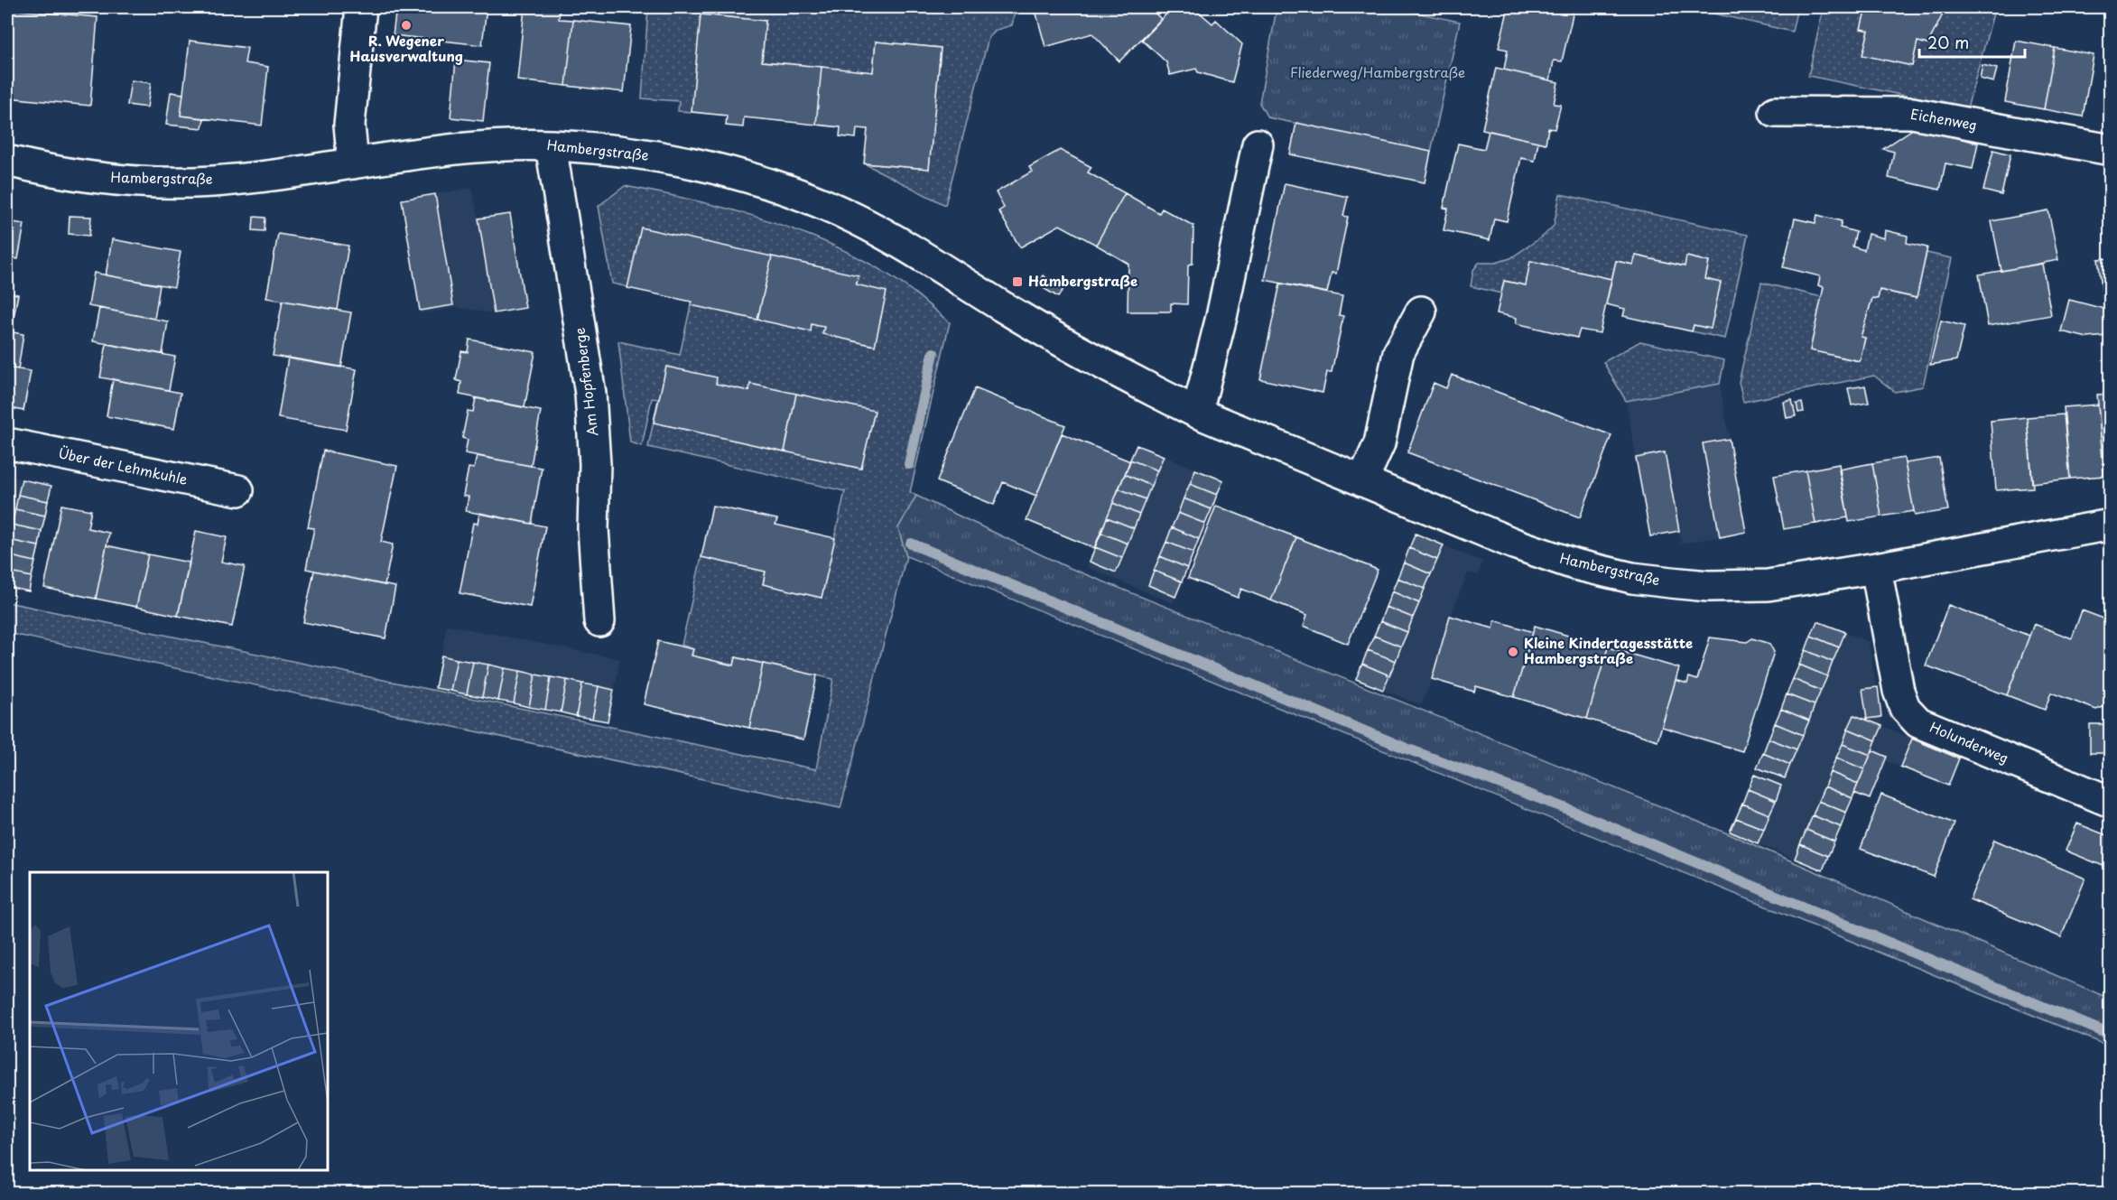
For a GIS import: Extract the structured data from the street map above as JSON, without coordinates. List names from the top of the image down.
{
  "streets": {
    "street": [
      "Eichenweg",
      "Hambergstraße",
      "Am Hopfenberge",
      "Über der Lehmkuhle",
      "Holunderweg"
    ]
  },
  "crossings": [
    ["Hambergstraße", "Am Hopfenberge"],
    ["Hambergstraße", "Holunderweg"]
  ],
  "parks": ["Fliederweg/Hambergstraße"],
  "places": {
    "other": ["R. Wegener Hausverwaltung", "Kleine Kindertagesstätte Hambergstraße"],
    "transit": ["Hambergstraße"]
  },
  "scale_bar": "20 m"
}
